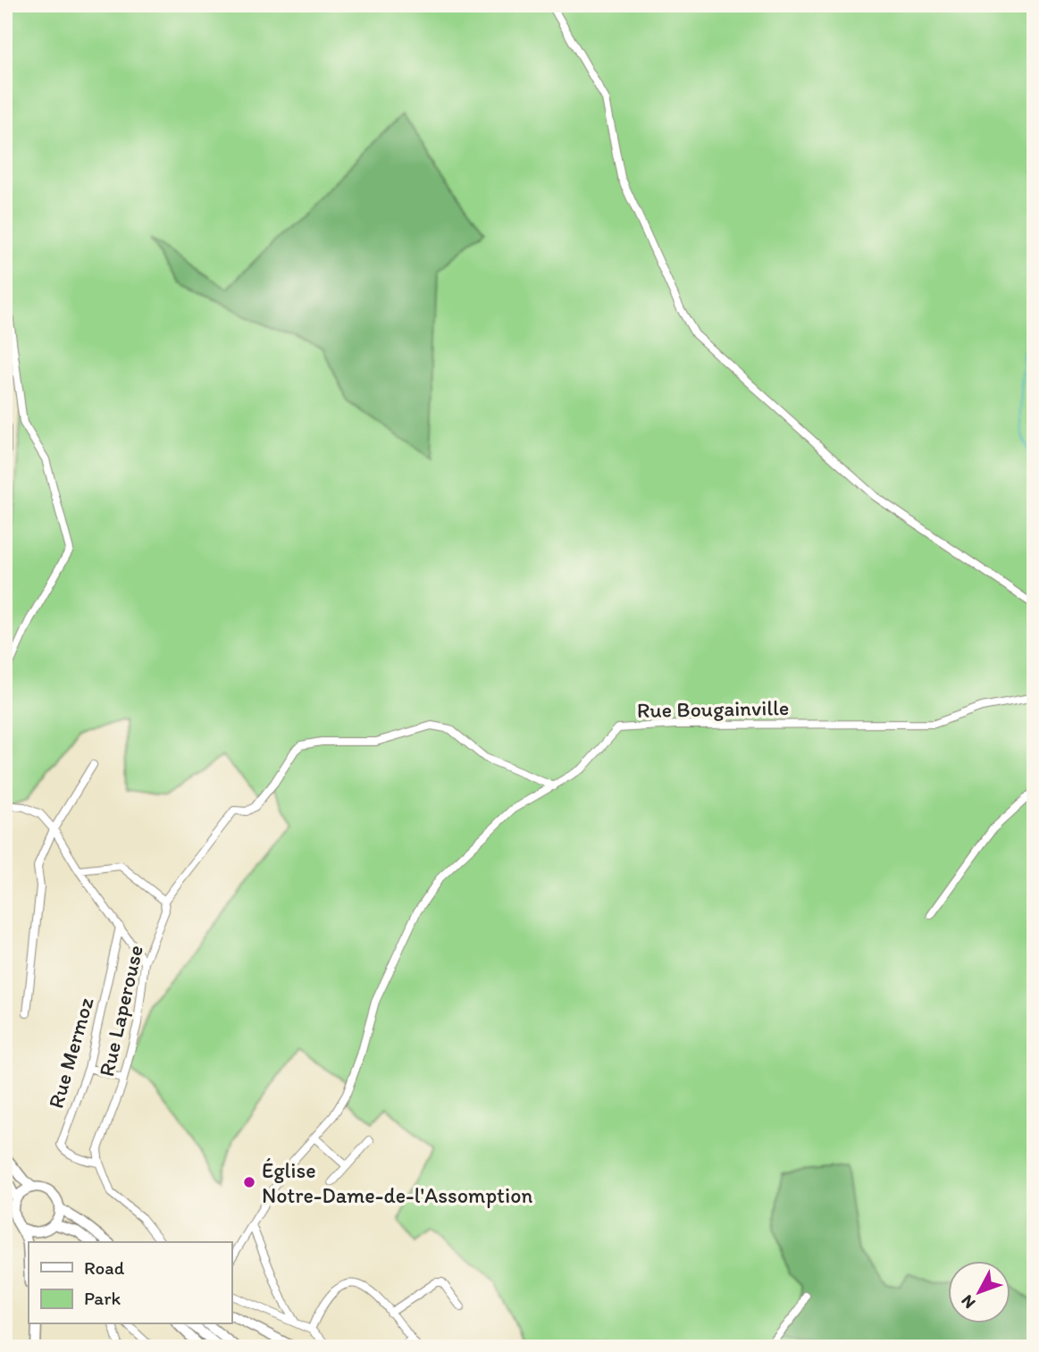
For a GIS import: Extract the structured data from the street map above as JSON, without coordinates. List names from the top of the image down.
{
  "streets": {
    "street": ["Rue Bougainville", "Rue Laperouse", "Rue Mermoz"]
  },
  "crossings": [
    ["Rue Bougainville", "Rue Laperouse"],
    ["Rue Laperouse", "Rue Mermoz"]
  ],
  "places": ["Église Notre-Dame-de-l'Assomption"],
  "legend": ["Road", "Park"],
  "north": "bottom left"
}
